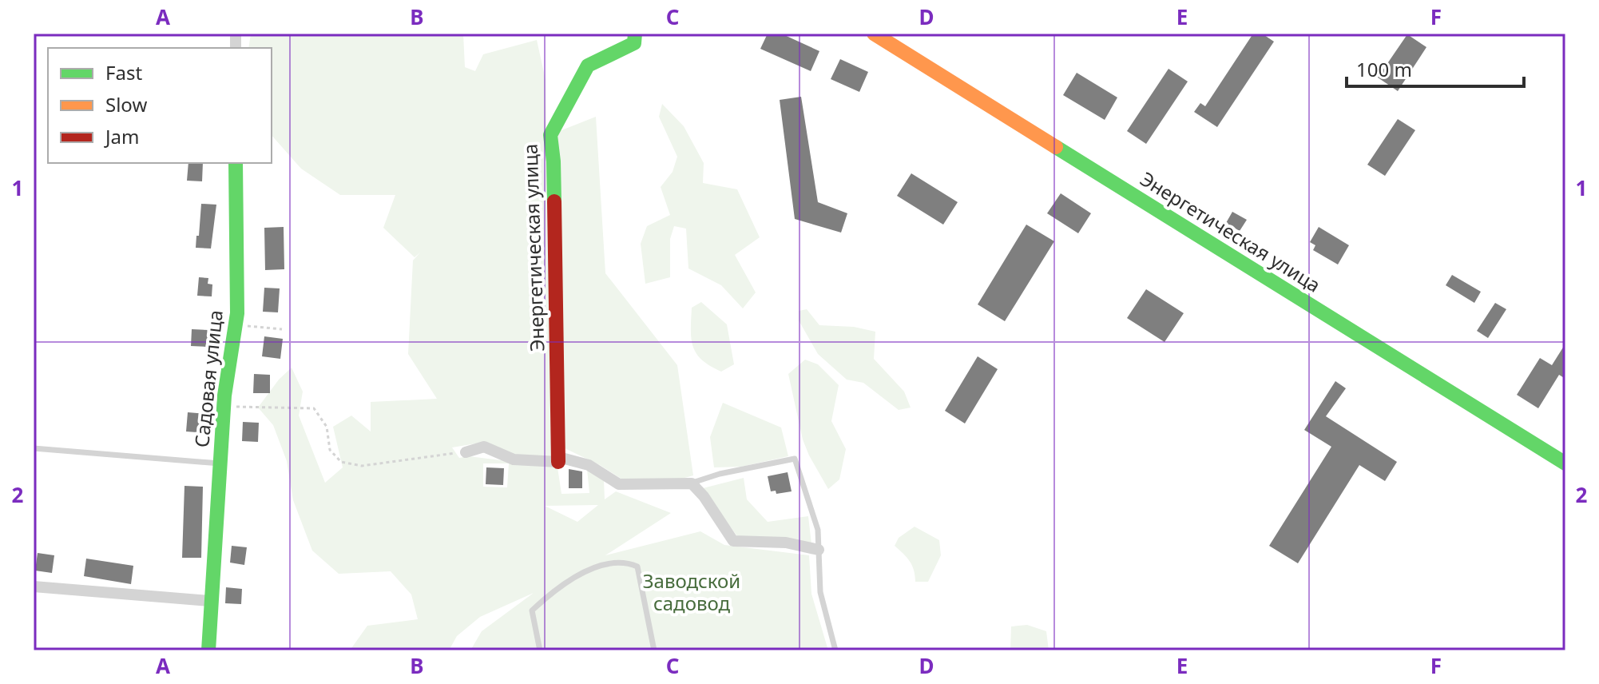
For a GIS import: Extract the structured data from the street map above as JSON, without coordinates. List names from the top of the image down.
{
  "streets": {
    "street": ["Энергетическая улица", "Садовая улица"]
  },
  "parks": ["Заводской садовод"],
  "legend": ["Fast", "Slow", "Jam"],
  "scale_bar": "100 m",
  "grid": {
    "columns": [
      "A",
      "B",
      "C",
      "D",
      "E",
      "F"
    ],
    "rows": ["1", "2"]
  }
}
